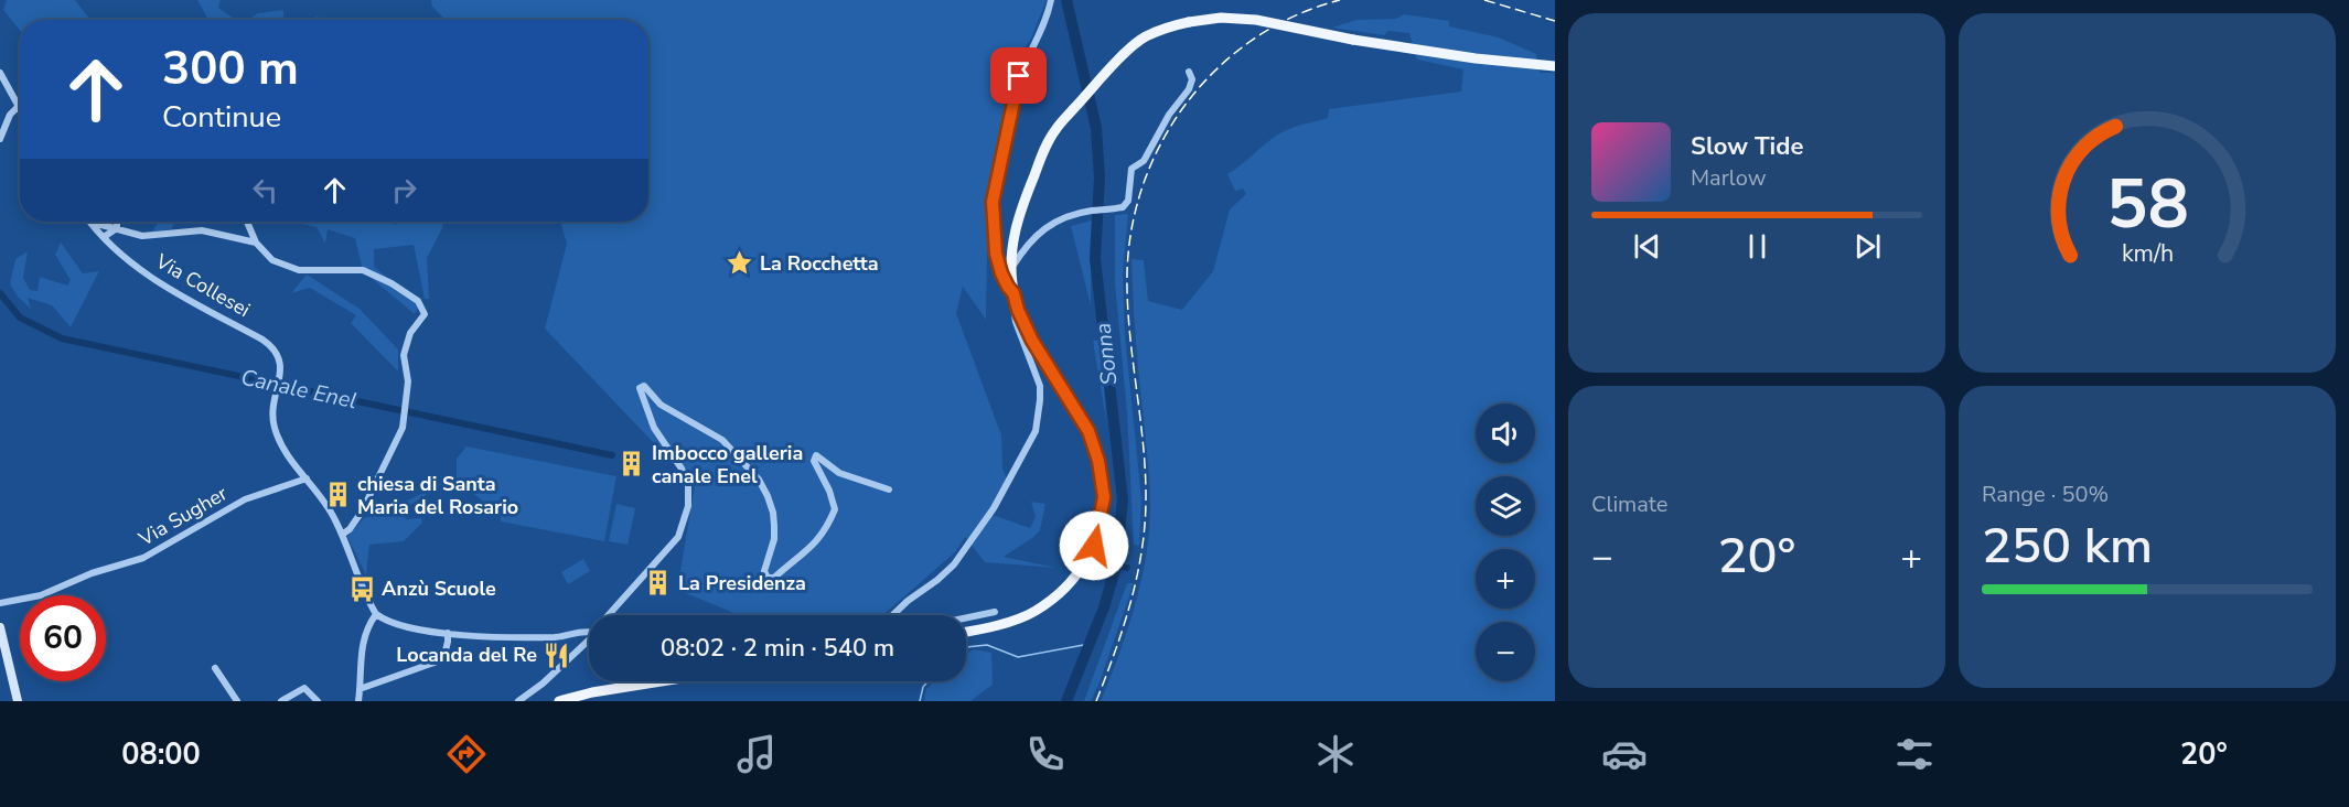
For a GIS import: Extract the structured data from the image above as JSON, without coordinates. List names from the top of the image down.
{
  "streets": {
    "street": ["Via Collesei", "Via Sugher"]
  },
  "crossings": [
    ["Via Collesei", "Via Sugher"]
  ],
  "water": ["Sonna", "Canale Enel"],
  "places": {
    "place": ["La Rocchetta"],
    "building": ["Imbocco galleria canale Enel", "chiesa di Santa Maria del Rosario", "La Presidenza"],
    "bus stop": ["Anzù Scuole"],
    "restaurant": ["Locanda del Re"]
  },
  "page": {
    "turn": ["300 m", "Continue"],
    "song": ["Slow Tide", "Marlow"],
    "tile": [
      "Climate",
      ["Range · 50%", "250 km"]
    ],
    "map_buttons": ["+", "−"],
    "heat": ["−", "20°", "+"],
    "limit": "60",
    "trip": "08:02 · 2 min · 540 m",
    "tabs": ["08:00", "20°"],
    "gauge": ["58", "km/h"]
  }
}
